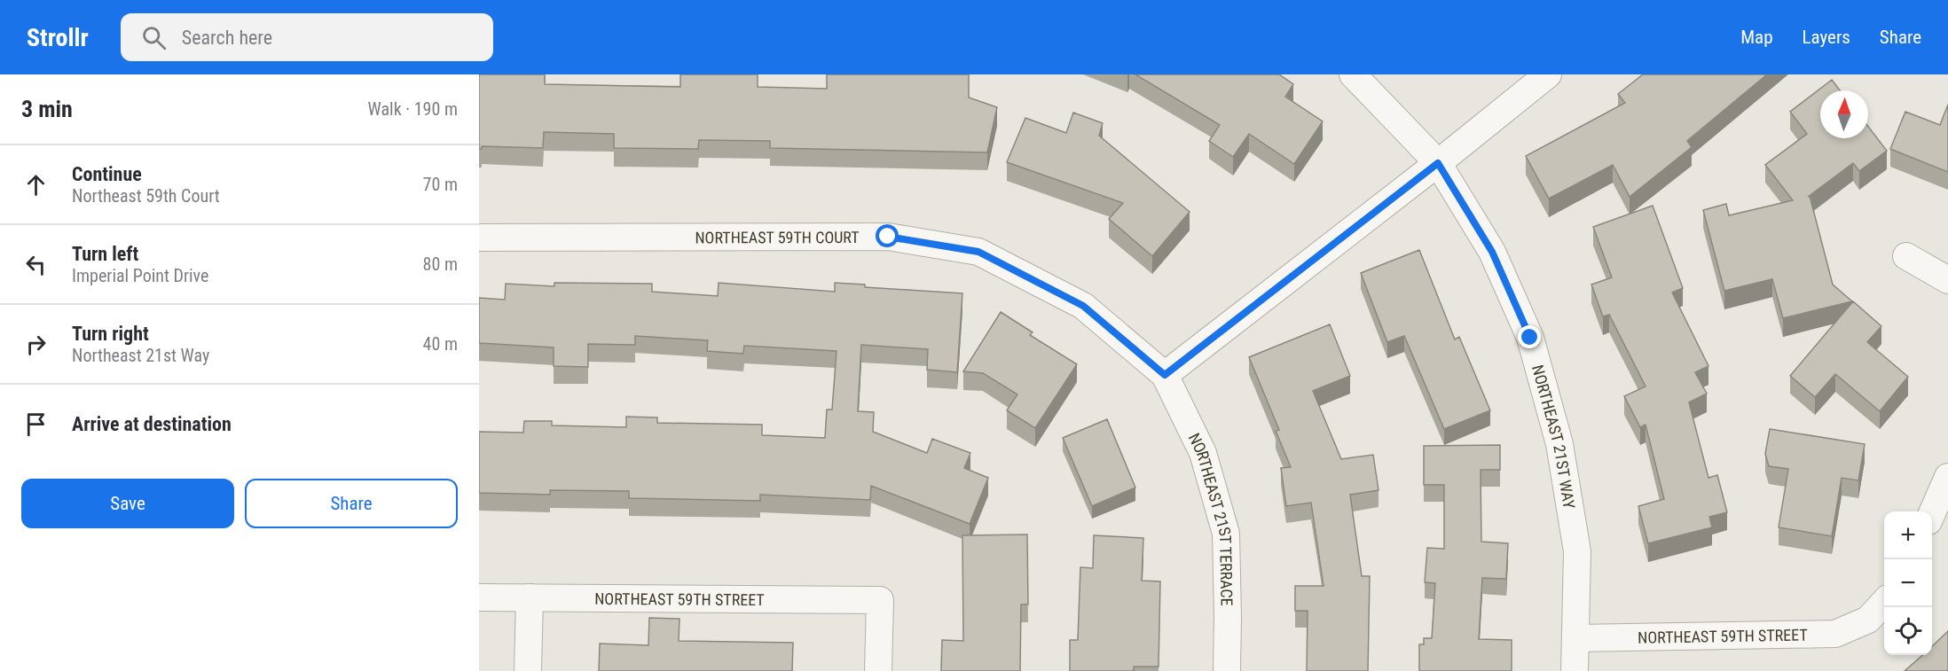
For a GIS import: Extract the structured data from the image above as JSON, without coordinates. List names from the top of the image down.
{
  "streets": {
    "street": [
      "NORTHEAST 59TH COURT",
      "NORTHEAST 21ST WAY",
      "NORTHEAST 21ST TERRACE",
      "NORTHEAST 59TH STREET"
    ]
  },
  "crossings": [
    ["NORTHEAST 59TH COURT", "NORTHEAST 21ST TERRACE"],
    ["NORTHEAST 21ST WAY", "NORTHEAST 59TH STREET"]
  ],
  "north": "top",
  "page": {
    "header": "Strollr",
    "search": "Search here",
    "nav": ["Map", "Layers", "Share"],
    "heading": ["3 min", "Walk · 190 m"],
    "list": [
      ["Continue", "Northeast 59th Court", "70 m"],
      ["Turn left", "Imperial Point Drive", "80 m"],
      ["Turn right", "Northeast 21st Way", "40 m"],
      "Arrive at destination"
    ],
    "buttons": ["Save", "Share"],
    "map_buttons": ["+", "−"]
  }
}
